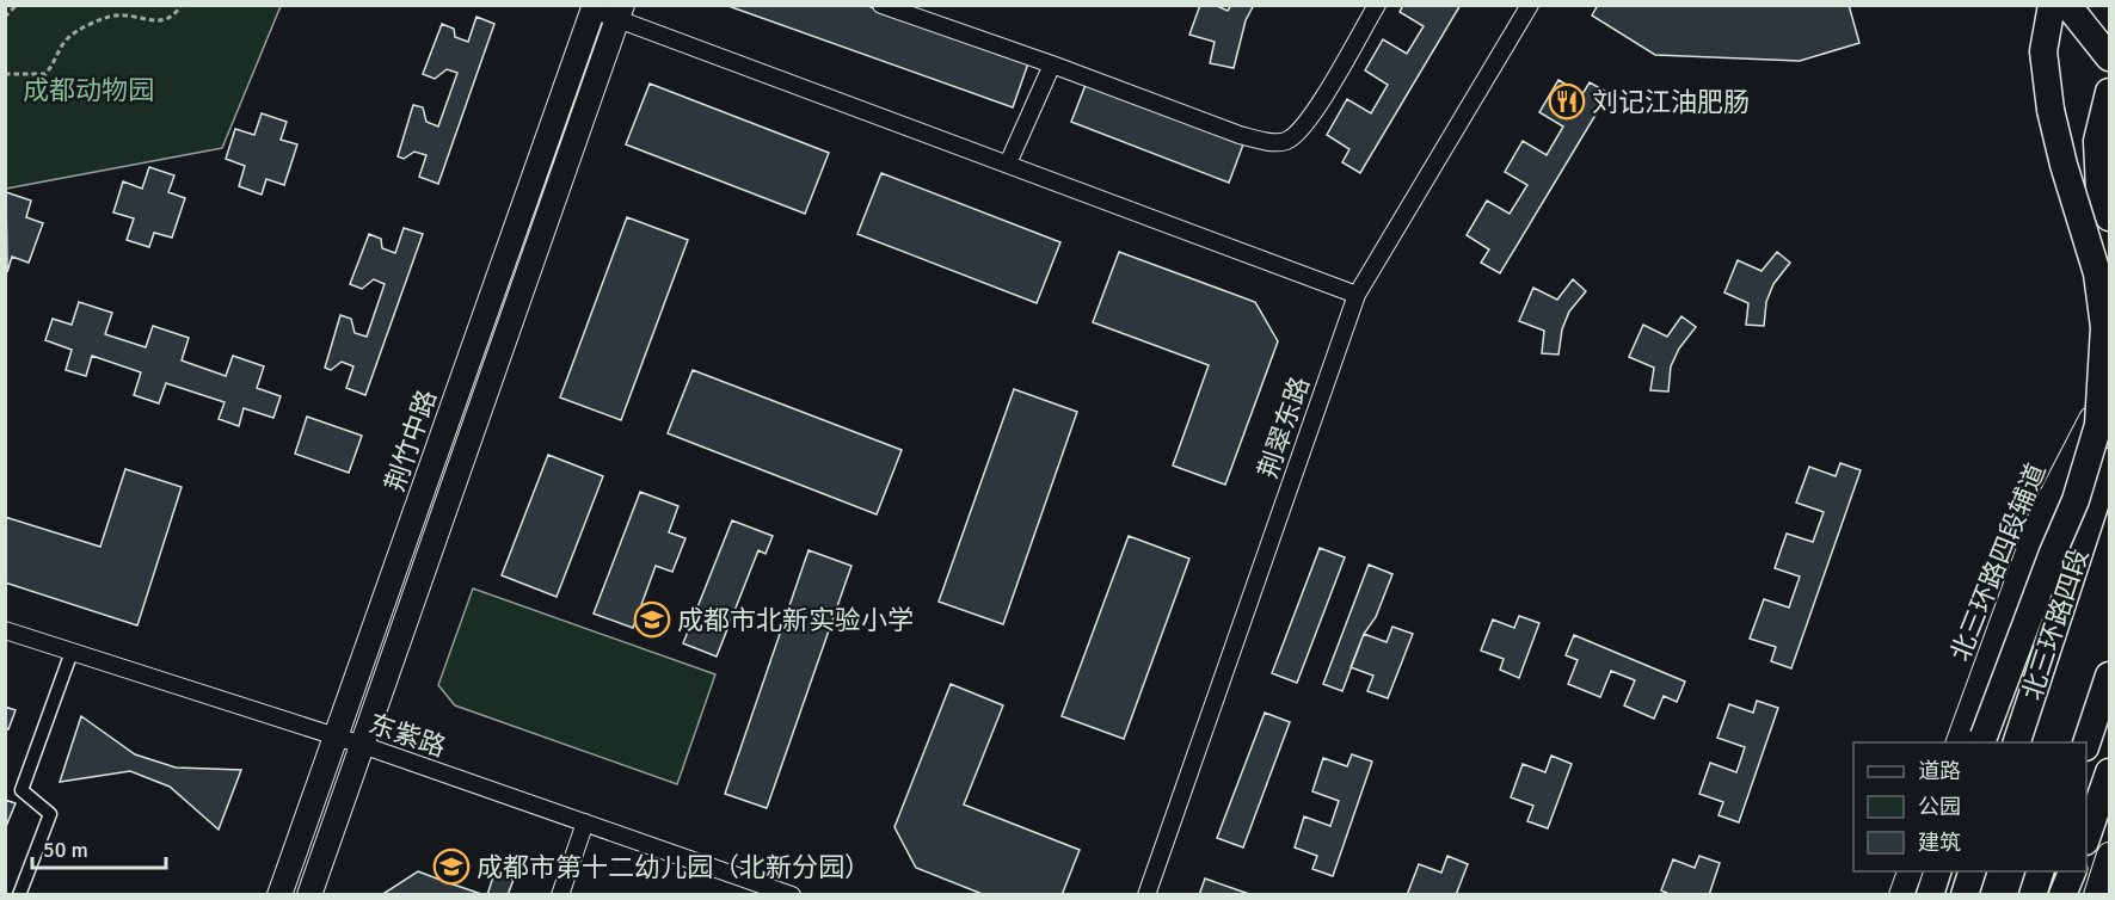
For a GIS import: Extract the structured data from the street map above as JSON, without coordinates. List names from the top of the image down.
{
  "streets": {
    "highway": ["北三环路四段"],
    "main road": ["荆竹中路", "北三环路四段辅道"],
    "street": ["荆翠东路", "东紫路"]
  },
  "crossings": [
    ["荆竹中路", "东紫路"]
  ],
  "parks": ["成都动物园"],
  "places": {
    "restaurant": ["刘记江油肥肠"],
    "school or university": ["成都市北新实验小学", "成都市第十二幼儿园（北新分园）"]
  },
  "legend": ["道路", "公园", "建筑"],
  "scale_bar": "50 m"
}
